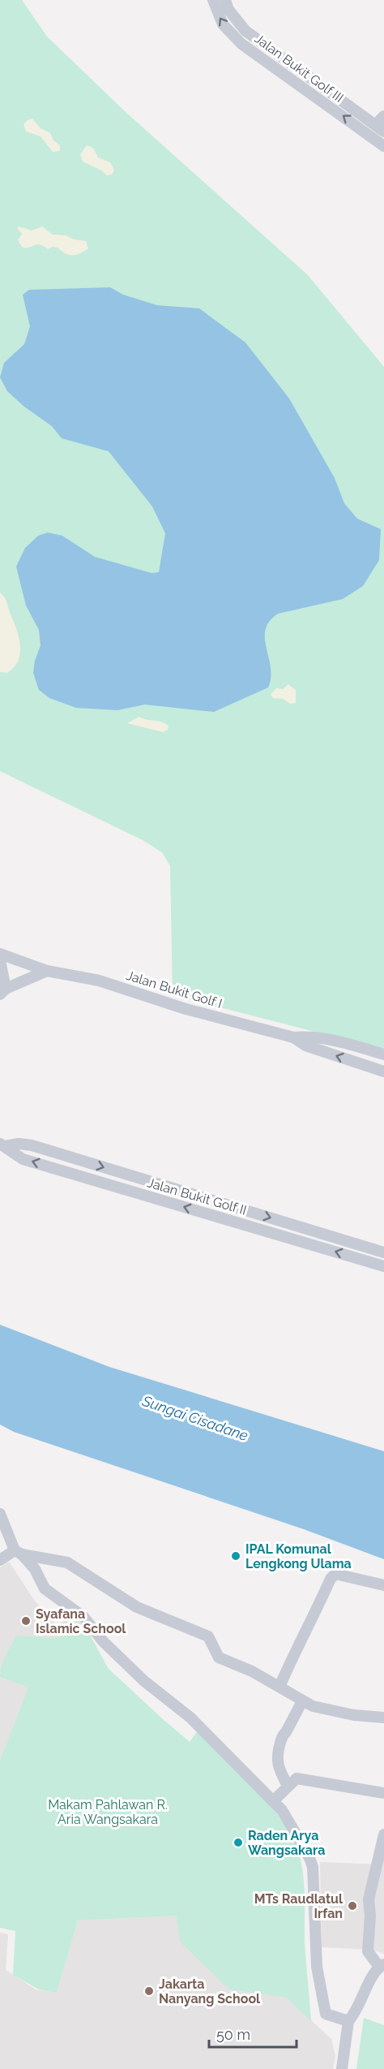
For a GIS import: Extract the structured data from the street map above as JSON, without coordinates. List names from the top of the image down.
{
  "streets": {
    "street": ["Jalan Bukit Golf III", "Jalan Bukit Golf I", "Jalan Bukit Golf II"]
  },
  "water": ["Sungai Cisadane"],
  "parks": ["Makam Pahlawan R. Aria Wangsakara"],
  "places": [
    "IPAL Komunal Lengkong Ulama",
    "Syafana Islamic School",
    "Raden Arya Wangsakara",
    "MTs Raudlatul Irfan",
    "Jakarta Nanyang School"
  ],
  "scale_bar": "50 m"
}
